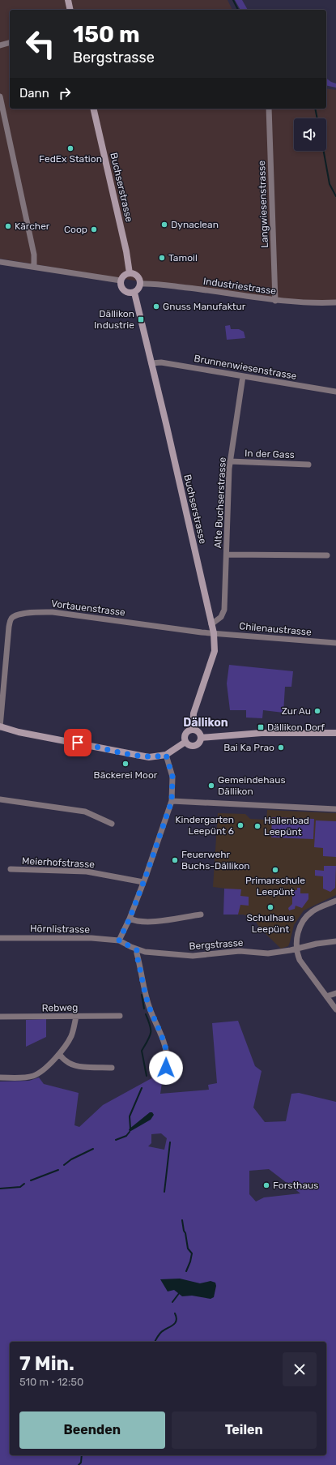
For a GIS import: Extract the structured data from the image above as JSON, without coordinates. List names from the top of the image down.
{
  "streets": {
    "street": [
      "Buchserstrasse",
      "Langwiesenstrasse",
      "Industriestrasse",
      "Brunnenwiesenstrasse",
      "In der Gass",
      "Alte Buchserstrasse",
      "Vortauenstrasse",
      "Chilenaustrasse",
      "Meierhofstrasse",
      "Hörnlistrasse",
      "Bergstrasse",
      "Rebweg"
    ]
  },
  "crossings": [
    ["Buchserstrasse", "Industriestrasse"],
    ["Buchserstrasse", "Brunnenwiesenstrasse"],
    ["Buchserstrasse", "Alte Buchserstrasse"],
    ["Buchserstrasse", "Vortauenstrasse"],
    ["Buchserstrasse", "Chilenaustrasse"],
    ["Langwiesenstrasse", "Industriestrasse"],
    ["Brunnenwiesenstrasse", "Alte Buchserstrasse"],
    ["In der Gass", "Alte Buchserstrasse"],
    ["Vortauenstrasse", "Chilenaustrasse"],
    ["Hörnlistrasse", "Bergstrasse"]
  ],
  "districts": ["Dällikon"],
  "places": {
    "other": [
      "FedEx Station",
      "Dynaclean",
      "Kärcher",
      "Coop",
      "Tamoil",
      "Gnuss Manufaktur",
      "Zur Au",
      "Bai Ka Prao",
      "Bäckerei Moor",
      "Gemeindehaus Dällikon",
      "Kindergarten Leepünt 6",
      "Hallenbad Leepünt",
      "Feuerwehr Buchs-Dällikon",
      "Primarschule Leepünt",
      "Schulhaus Leepünt",
      "Forsthaus"
    ],
    "transit": ["Dällikon Industrie", "Dällikon Dorf"]
  },
  "page": {
    "turn": ["150 m", "Bergstrasse"],
    "then": "Dann",
    "heading": ["7 Min.", "510 m · 12:50"],
    "buttons": ["Beenden", "Teilen"]
  }
}
